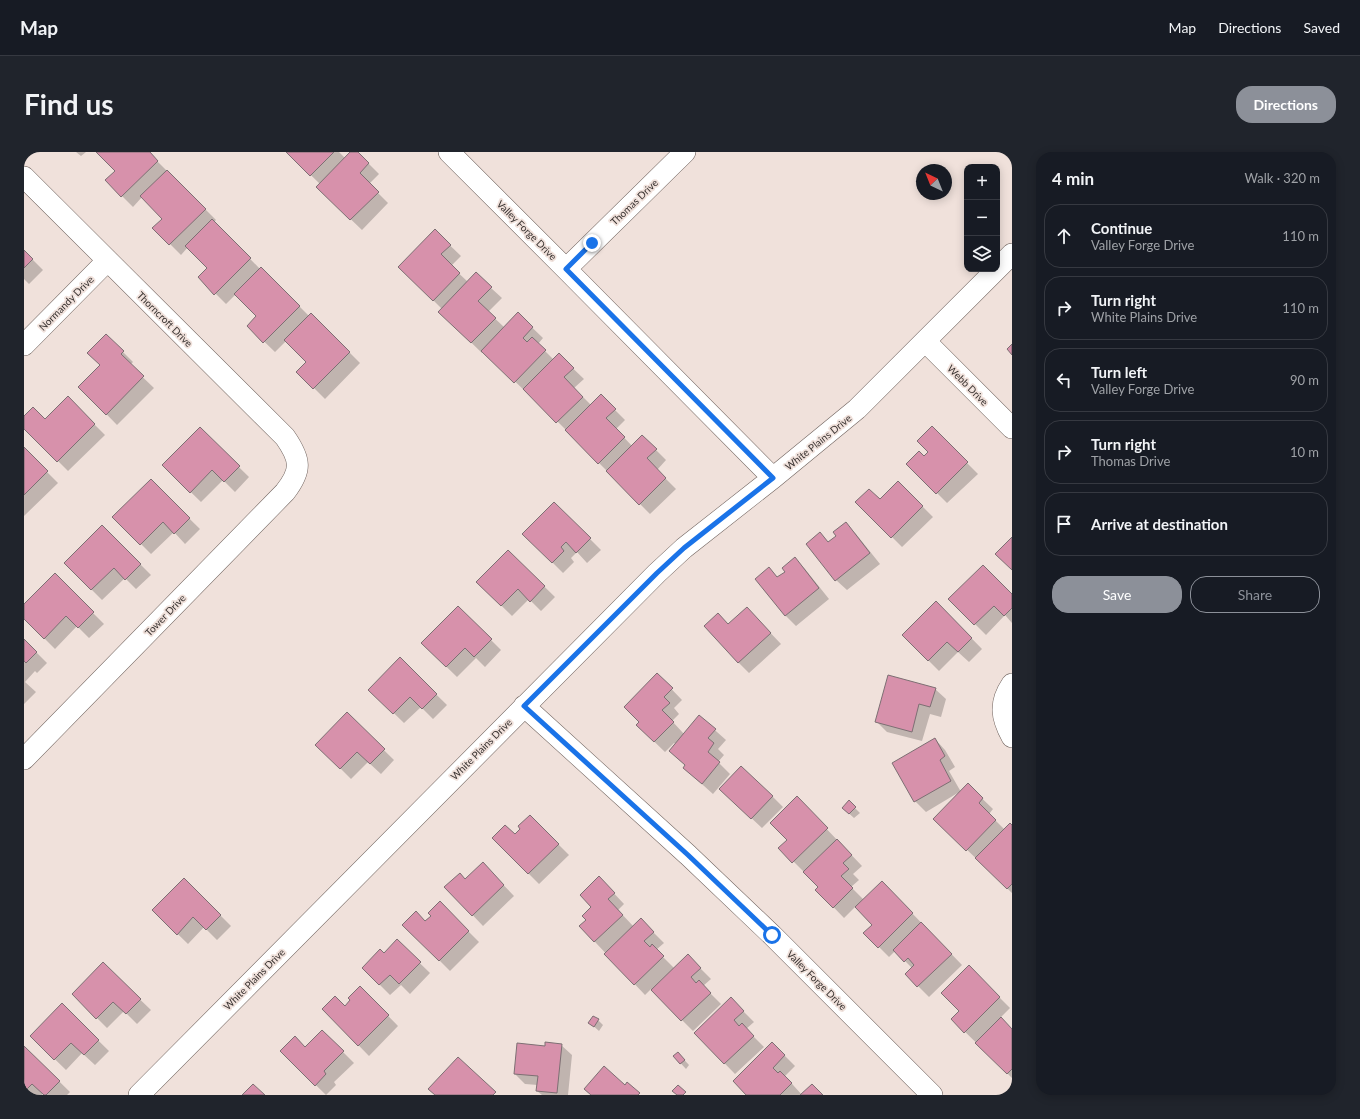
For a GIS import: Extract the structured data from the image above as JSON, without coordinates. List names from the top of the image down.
{
  "streets": {
    "street": [
      "Thomas Drive",
      "Valley Forge Drive",
      "Normandy Drive",
      "Thorncroft Drive",
      "Webb Drive",
      "White Plains Drive",
      "Tower Drive"
    ]
  },
  "crossings": [
    ["Thomas Drive", "Valley Forge Drive"],
    ["Valley Forge Drive", "White Plains Drive"],
    ["Normandy Drive", "Thorncroft Drive"],
    ["Thorncroft Drive", "Tower Drive"],
    ["Webb Drive", "White Plains Drive"]
  ],
  "north": "top left",
  "page": {
    "header": "Map",
    "nav": ["Map", "Directions", "Saved"],
    "buttons": [
      "Directions",
      ["Save", "Share"]
    ],
    "title": "Find us",
    "heading": ["4 min", "Walk · 320 m"],
    "map_buttons": ["+", "−"],
    "list": [
      ["Continue", "Valley Forge Drive", "110 m"],
      ["Turn right", "White Plains Drive", "110 m"],
      ["Turn left", "Valley Forge Drive", "90 m"],
      ["Turn right", "Thomas Drive", "10 m"],
      "Arrive at destination"
    ]
  }
}
